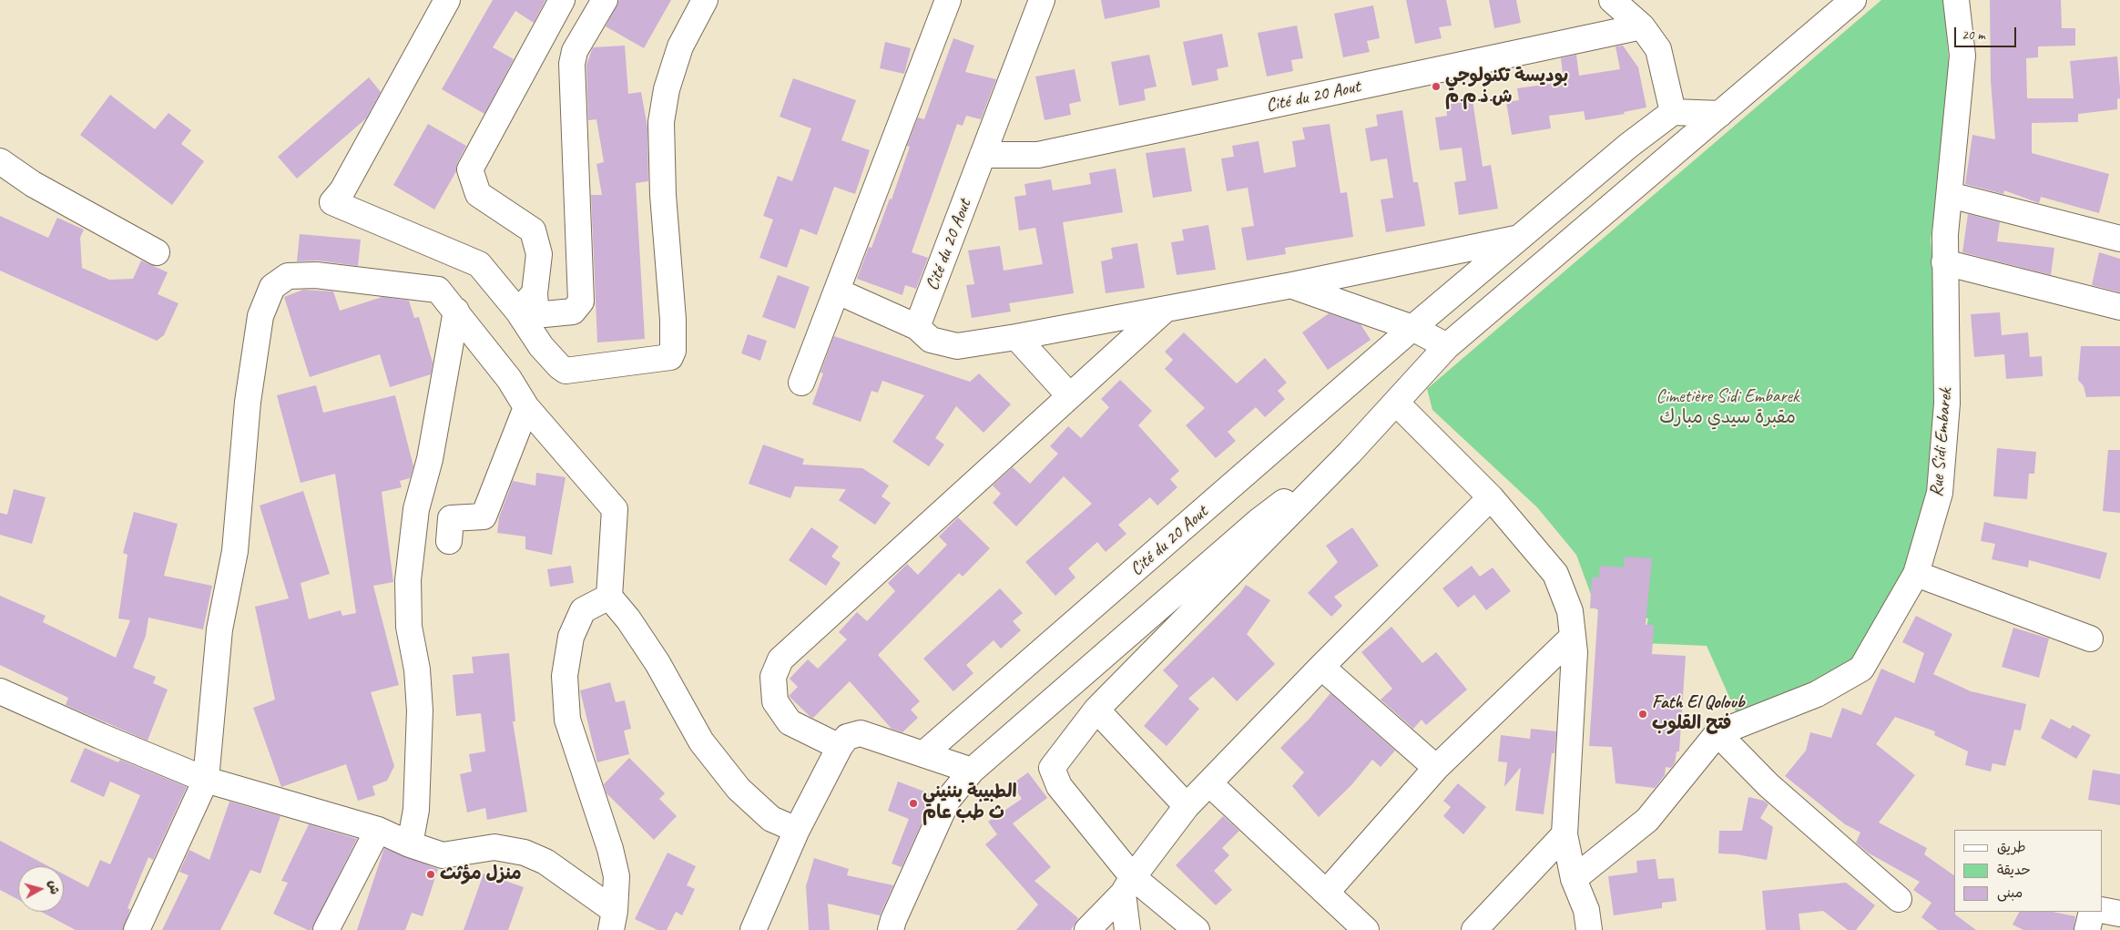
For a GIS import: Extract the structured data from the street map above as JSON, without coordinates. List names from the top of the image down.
{
  "streets": {
    "street": ["Cité du 20 Aout", "Rue Sidi Embarek"]
  },
  "parks": ["Cimetière Sidi Embarek مقبرة سيدي مبارك"],
  "places": [
    "بوديسة تكنولوجي ش.ذ.م.م",
    "Fath El Qoloub فتح القلوب",
    "الطبيبة بننيني ث طب عام",
    "منزل مؤثث"
  ],
  "legend": ["طريق", "حديقة", "مبنى"],
  "scale_bar": "20 m",
  "north": "right"
}
